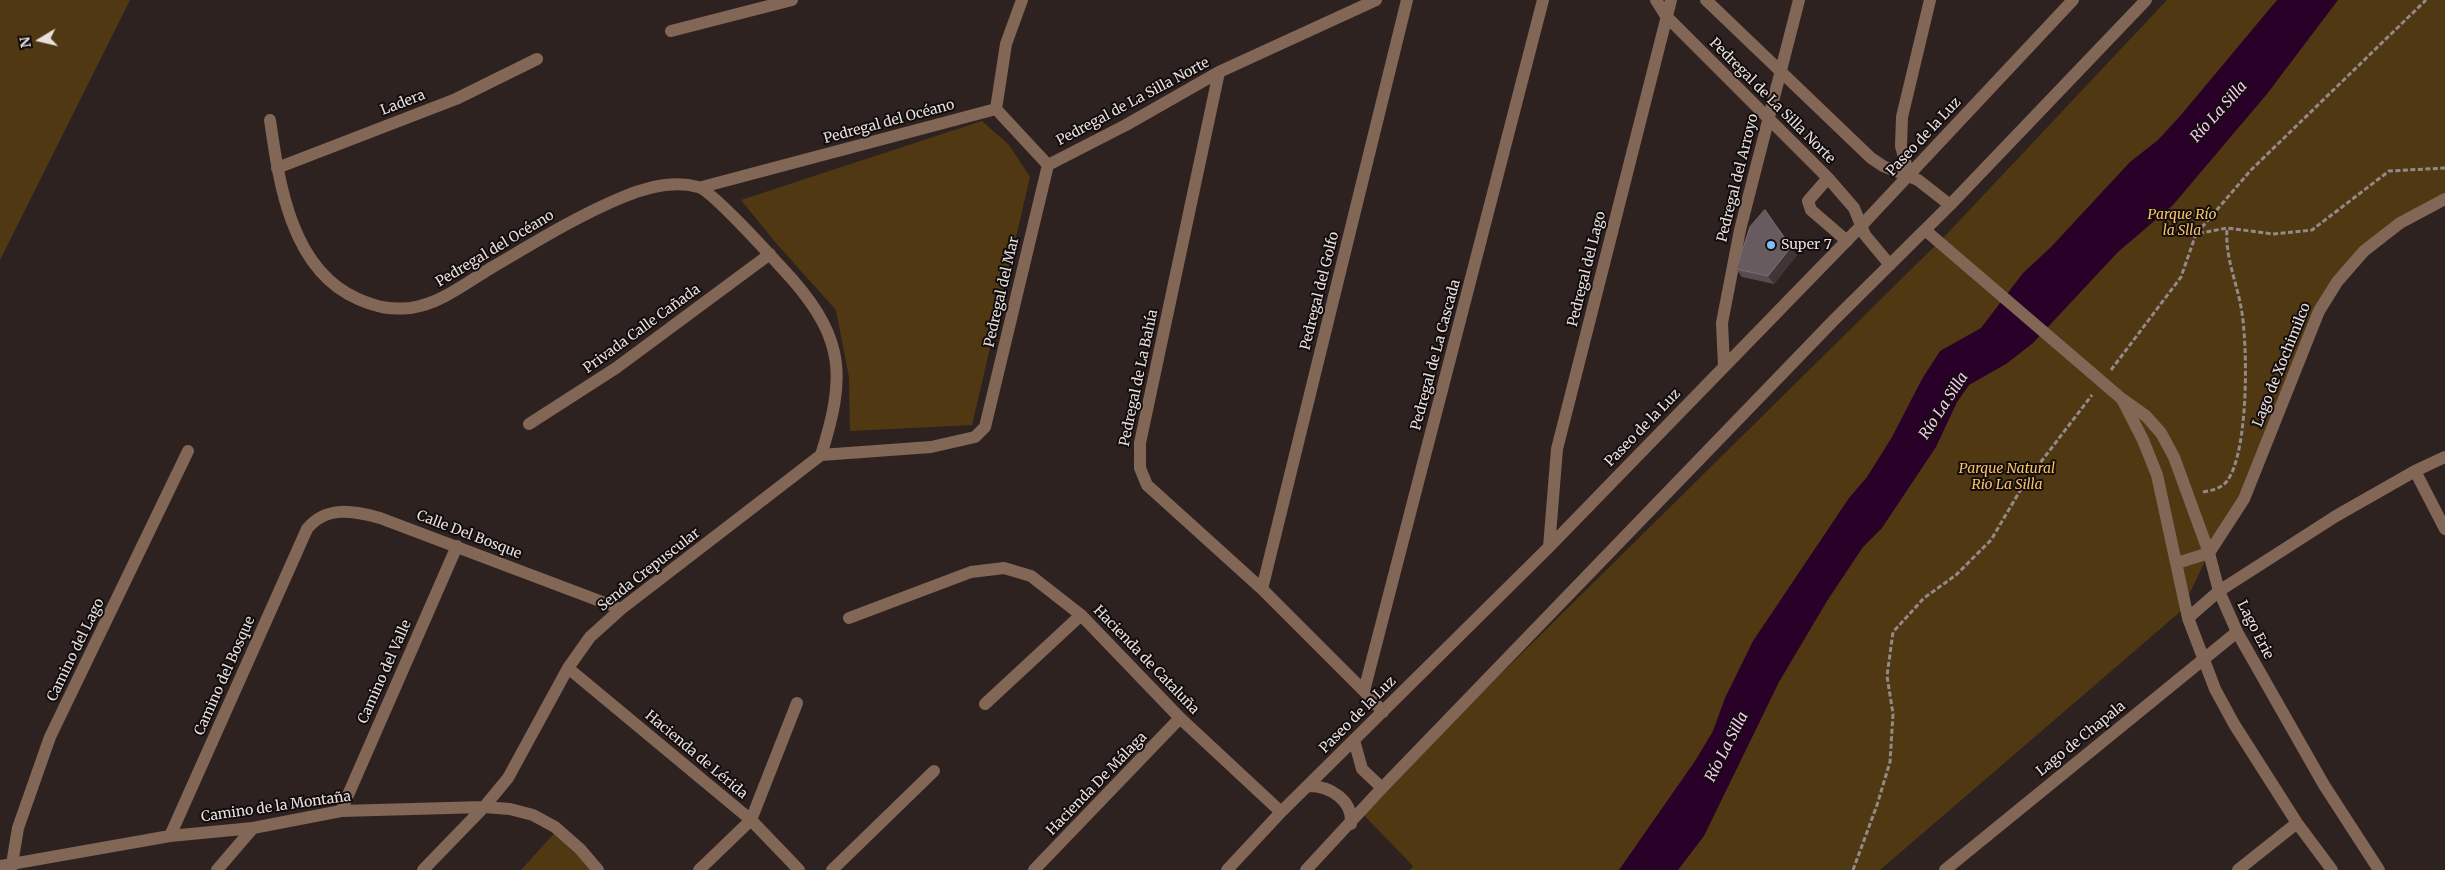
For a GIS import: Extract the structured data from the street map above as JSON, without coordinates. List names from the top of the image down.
{
  "streets": {
    "street": [
      "Pedregal de La Silla Norte",
      "Ladera",
      "Pedregal del Océano",
      "Paseo de la Luz",
      "Pedregal del Arroyo",
      "Pedregal del Lago",
      "Pedregal del Golfo",
      "Pedregal del Mar",
      "Privada Calle Cañada",
      "Pedregal de La Cascada",
      "Lago de Xochimilco",
      "Pedregal de La Bahía",
      "Calle Del Bosque",
      "Senda Crepuscular",
      "Lago Erie",
      "Camino del Lago",
      "Hacienda de Cataluña",
      "Camino del Valle",
      "Camino del Bosque",
      "Lago de Chapala",
      "Hacienda de Lérida",
      "Hacienda De Málaga",
      "Camino de la Montaña"
    ]
  },
  "crossings": [
    ["Pedregal de La Silla Norte", "Pedregal del Océano"],
    ["Pedregal de La Silla Norte", "Paseo de la Luz"],
    ["Pedregal de La Silla Norte", "Pedregal del Arroyo"],
    ["Pedregal de La Silla Norte", "Pedregal del Lago"],
    ["Pedregal de La Silla Norte", "Pedregal del Mar"],
    ["Pedregal de La Silla Norte", "Pedregal de La Bahía"],
    ["Ladera", "Pedregal del Océano"],
    ["Paseo de la Luz", "Pedregal del Arroyo"],
    ["Paseo de la Luz", "Pedregal del Lago"],
    ["Paseo de la Luz", "Hacienda de Cataluña"],
    ["Pedregal del Golfo", "Pedregal de La Bahía"],
    ["Pedregal del Mar", "Senda Crepuscular"],
    ["Pedregal de La Cascada", "Pedregal de La Bahía"],
    ["Lago de Xochimilco", "Lago Erie"],
    ["Calle Del Bosque", "Senda Crepuscular"],
    ["Calle Del Bosque", "Camino del Valle"],
    ["Calle Del Bosque", "Camino del Bosque"],
    ["Senda Crepuscular", "Hacienda de Lérida"],
    ["Senda Crepuscular", "Camino de la Montaña"],
    ["Lago Erie", "Lago de Chapala"],
    ["Camino del Lago", "Camino de la Montaña"],
    ["Hacienda de Cataluña", "Hacienda De Málaga"],
    ["Camino del Valle", "Camino de la Montaña"],
    ["Camino del Bosque", "Camino de la Montaña"]
  ],
  "water": ["Río La Silla"],
  "parks": ["Parque Río la Slla", "Parque Natural Rio La Silla"],
  "places": ["Super 7"],
  "north": "left"
}
